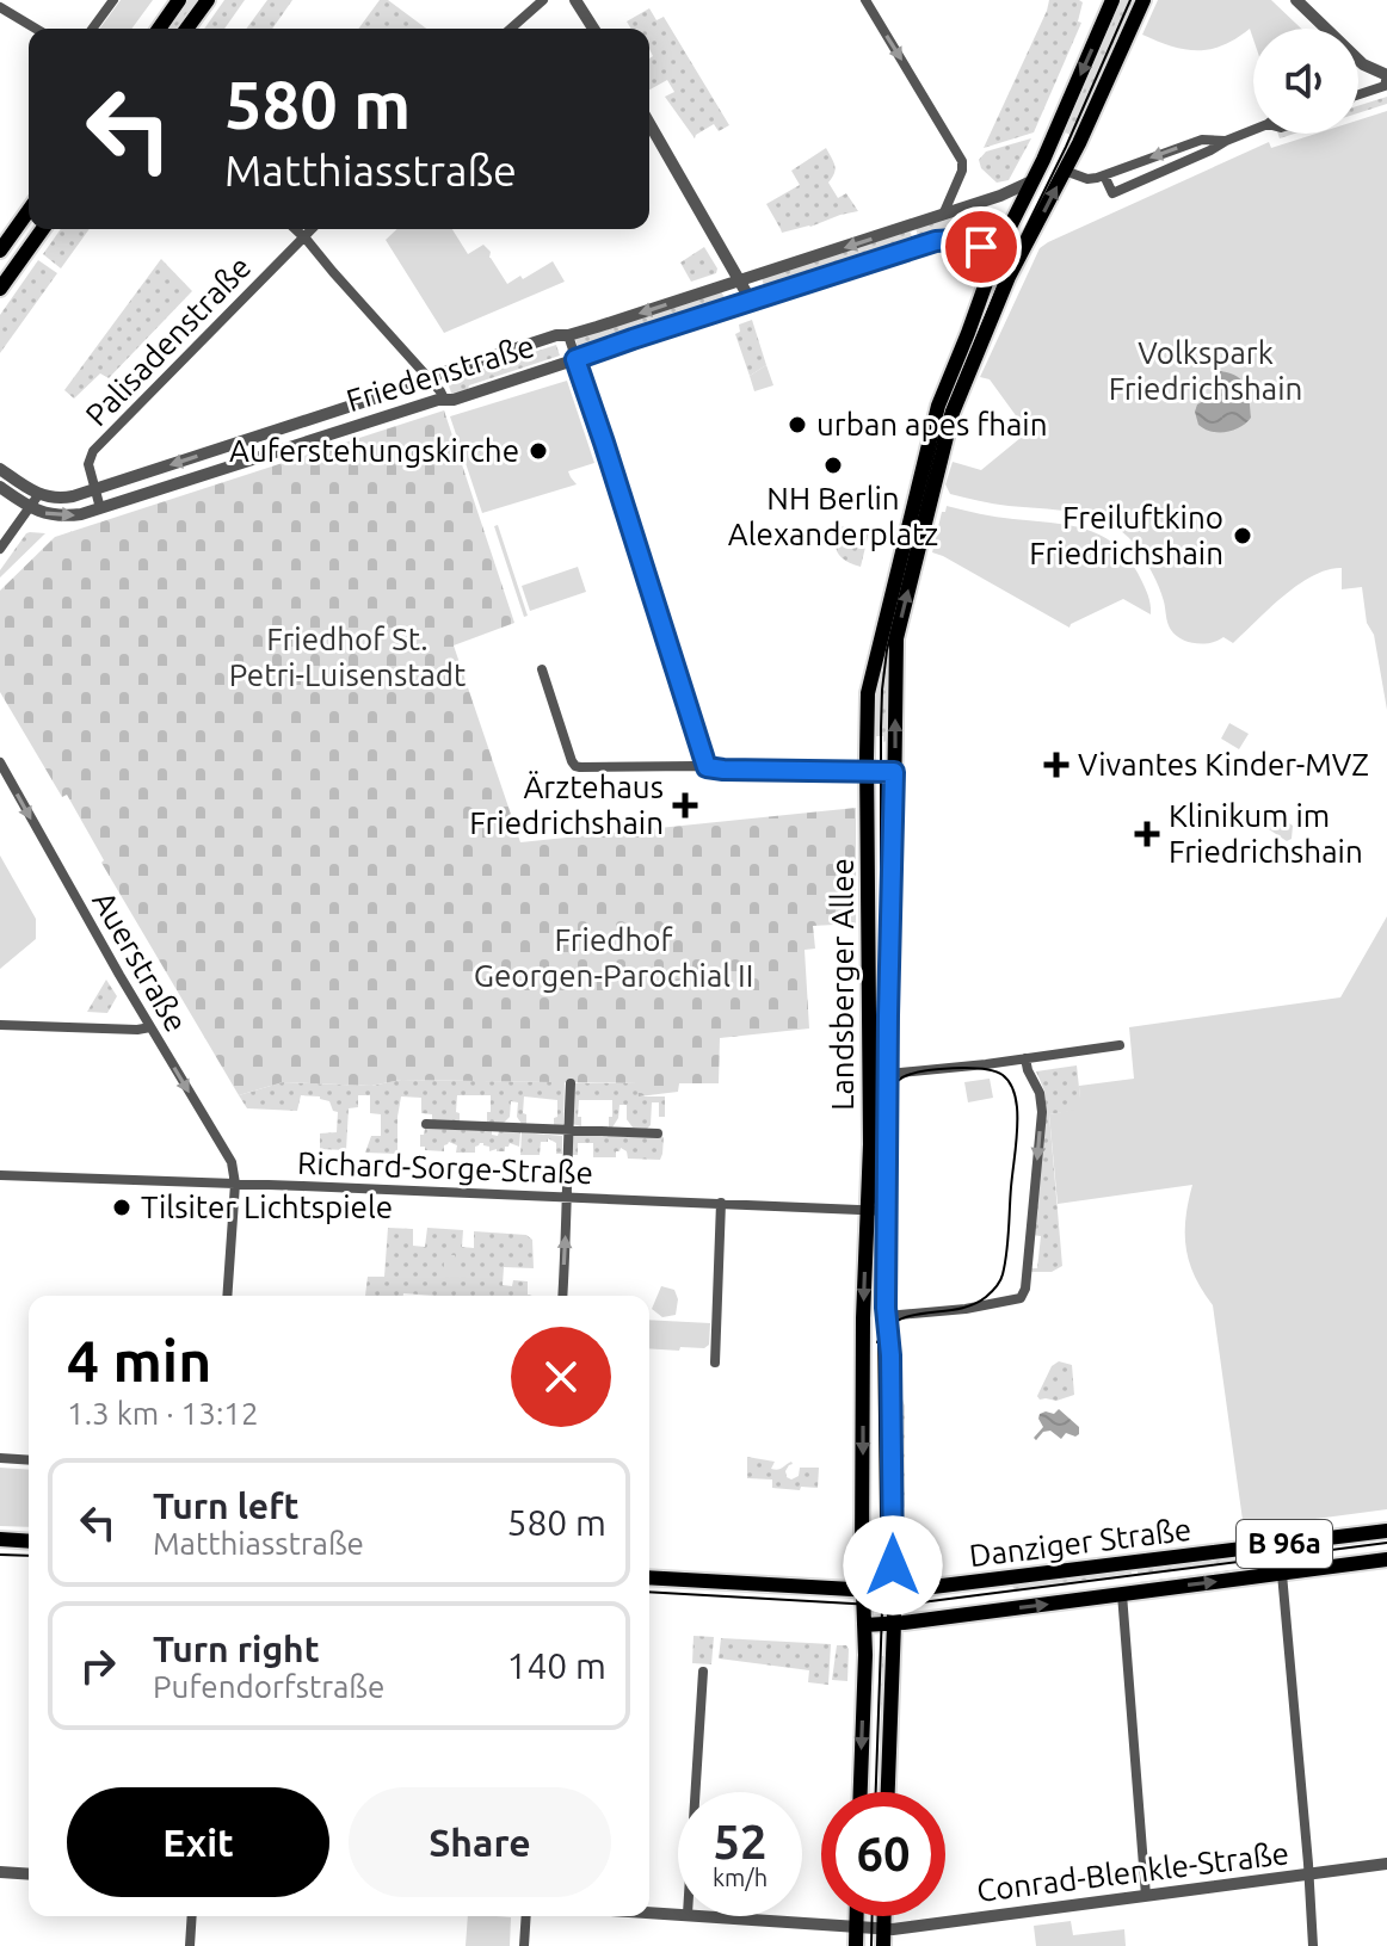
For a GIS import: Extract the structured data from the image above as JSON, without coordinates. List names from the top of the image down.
{
  "streets": {
    "main road": ["Landsberger Allee", "Danziger Straße", "B 96a"],
    "street": [
      "Palisadenstraße",
      "Friedenstraße",
      "Auerstraße",
      "Richard-Sorge-Straße",
      "Conrad-Blenkle-Straße"
    ]
  },
  "crossings": [
    ["Palisadenstraße", "Friedenstraße"],
    ["Friedenstraße", "Landsberger Allee"],
    ["Auerstraße", "Richard-Sorge-Straße"],
    ["Landsberger Allee", "Richard-Sorge-Straße"],
    ["Landsberger Allee", "Danziger Straße"],
    ["Landsberger Allee", "B 96a"],
    ["Danziger Straße", "B 96a"]
  ],
  "one_way": ["Auerstraße"],
  "parks": ["Volkspark Friedrichshain", "Friedhof St. Petri-Luisenstadt", "Friedhof Georgen-Parochial II"],
  "places": {
    "other": [
      "urban apes fhain",
      "Auferstehungskirche",
      "NH Berlin Alexanderplatz",
      "Freiluftkino Friedrichshain",
      "Tilsiter Lichtspiele"
    ],
    "health": ["Vivantes Kinder-MVZ", "Ärztehaus Friedrichshain", "Klinikum im Friedrichshain"]
  },
  "page": {
    "turn": ["580 m", "Matthiasstraße"],
    "heading": ["4 min", "1.3 km · 13:12"],
    "list": [
      {
        "name": "Turn left",
        "note": "Matthiasstraße",
        "value": "580 m"
      },
      {
        "name": "Turn right",
        "note": "Pufendorfstraße",
        "value": "140 m"
      }
    ],
    "buttons": ["Exit", "Share"],
    "speed": "52 km/h",
    "limit": "60"
  }
}
